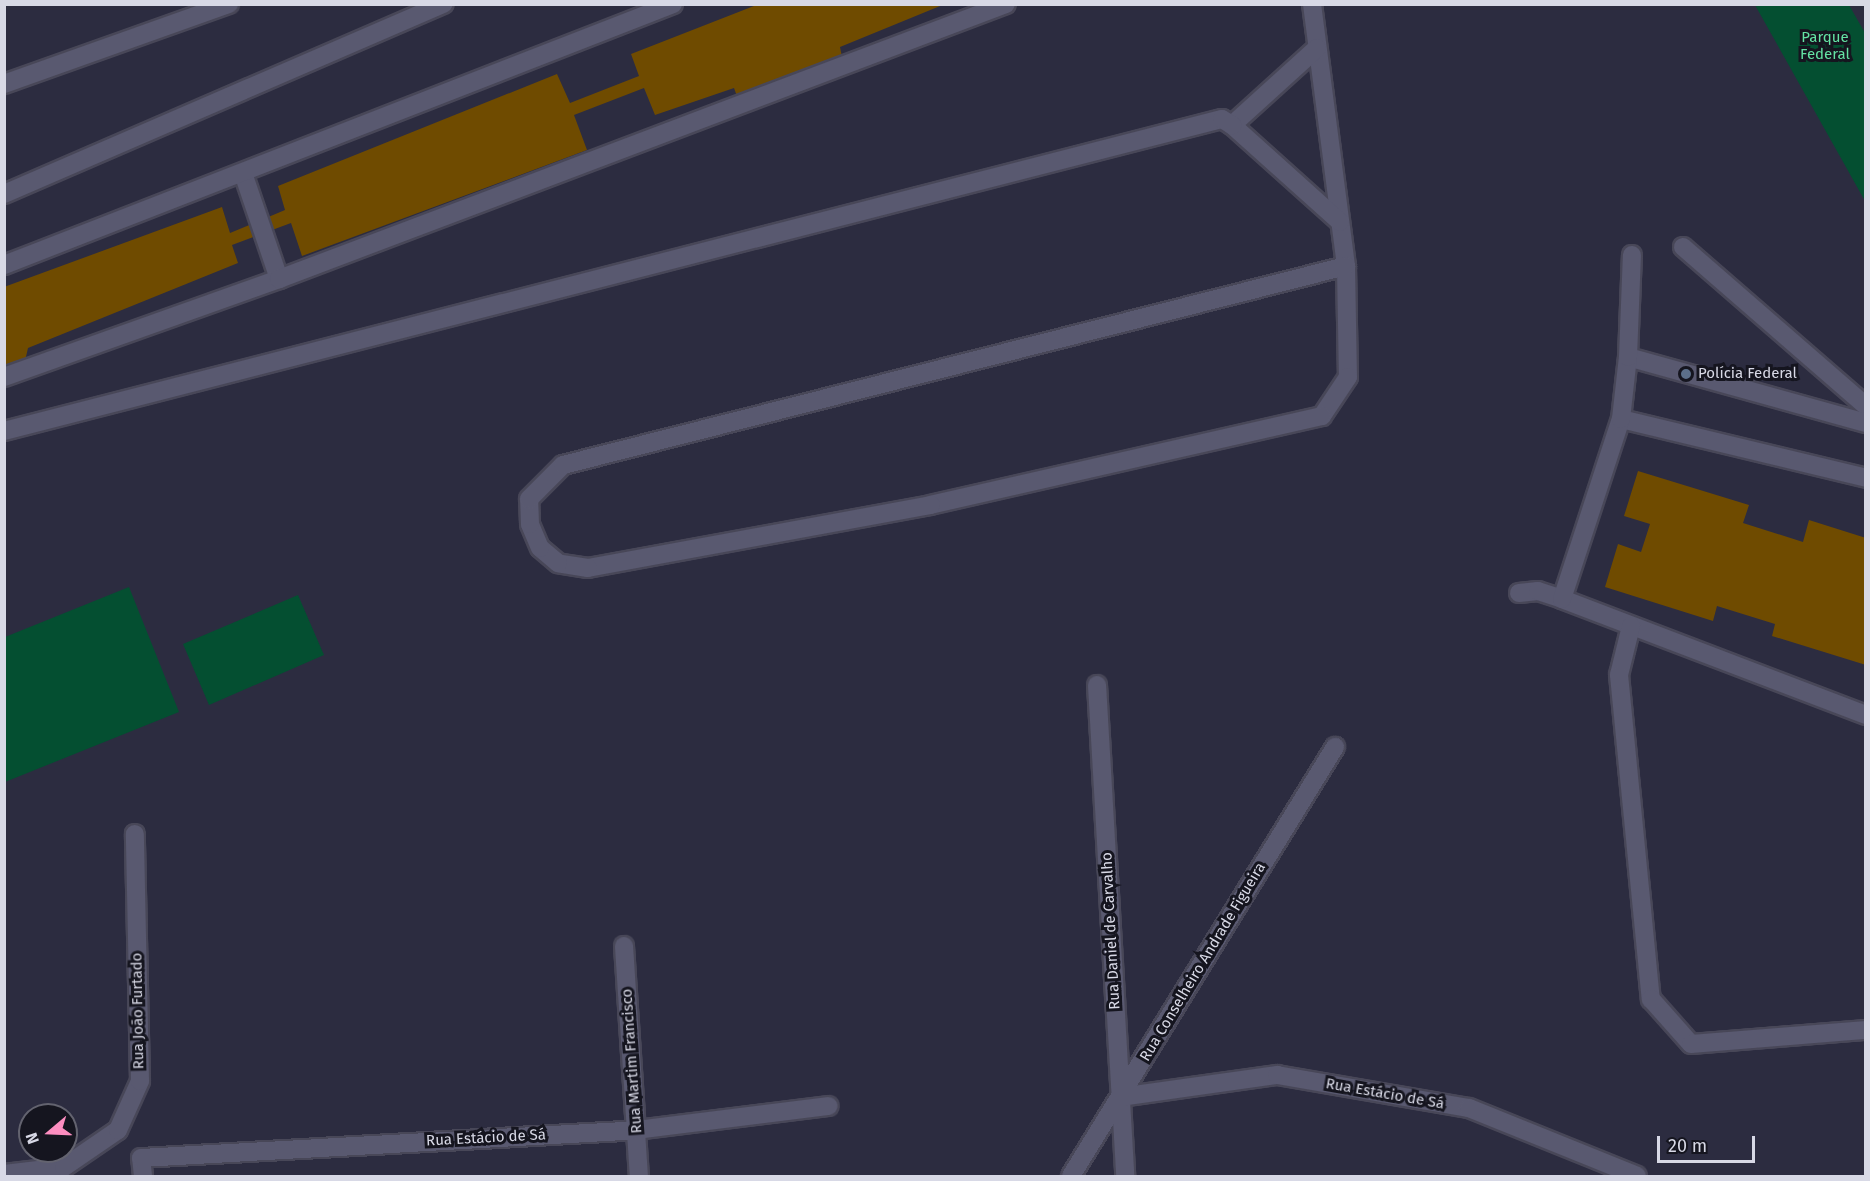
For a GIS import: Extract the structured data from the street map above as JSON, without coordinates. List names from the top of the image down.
{
  "streets": {
    "street": [
      "Rua Daniel de Carvalho",
      "Rua Conselheiro Andrade Figueira",
      "Rua João Furtado",
      "Rua Martim Francisco",
      "Rua Estácio de Sá"
    ]
  },
  "crossings": [
    ["Rua Daniel de Carvalho", "Rua Conselheiro Andrade Figueira"],
    ["Rua Daniel de Carvalho", "Rua Estácio de Sá"],
    ["Rua Conselheiro Andrade Figueira", "Rua Estácio de Sá"],
    ["Rua Martim Francisco", "Rua Estácio de Sá"]
  ],
  "parks": ["Parque Federal"],
  "places": ["Polícia Federal"],
  "scale_bar": "20 m",
  "north": "left"
}
